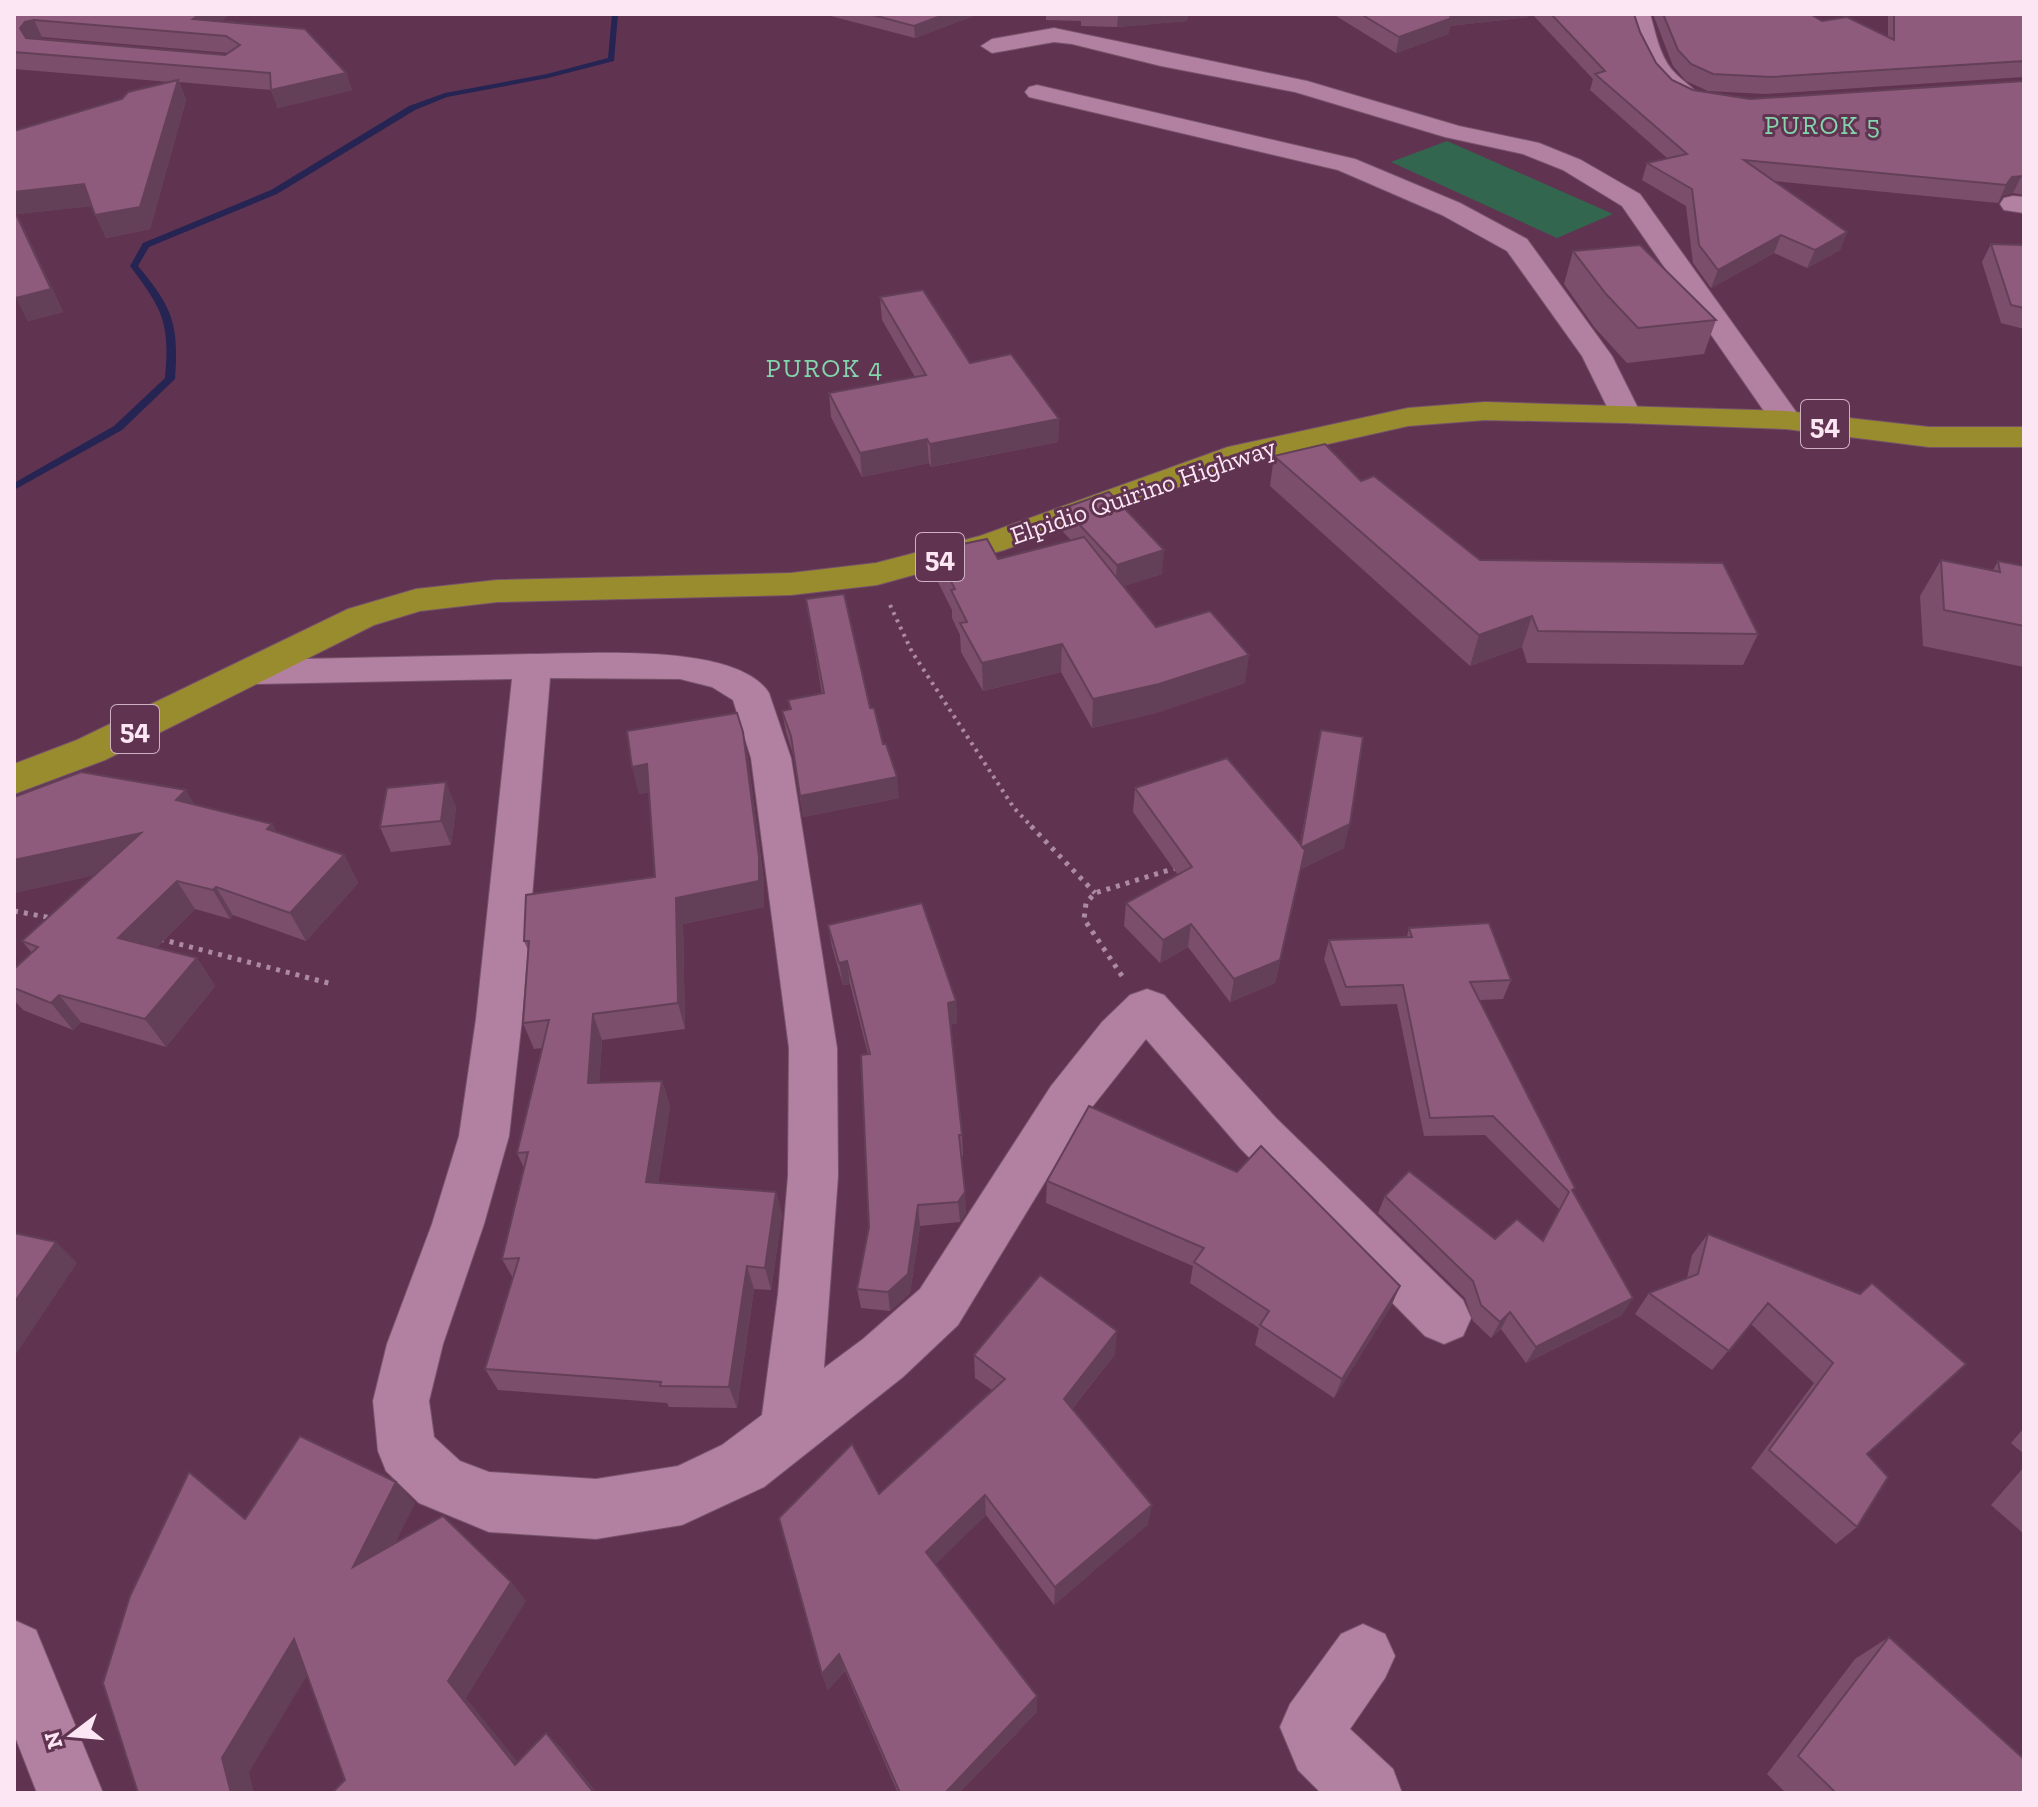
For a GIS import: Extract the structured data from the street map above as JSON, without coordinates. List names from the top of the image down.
{
  "streets": {
    "highway": ["54", "Elpidio Quirino Highway"]
  },
  "districts": ["PUROK 5", "PUROK 4"],
  "north": "left"
}
